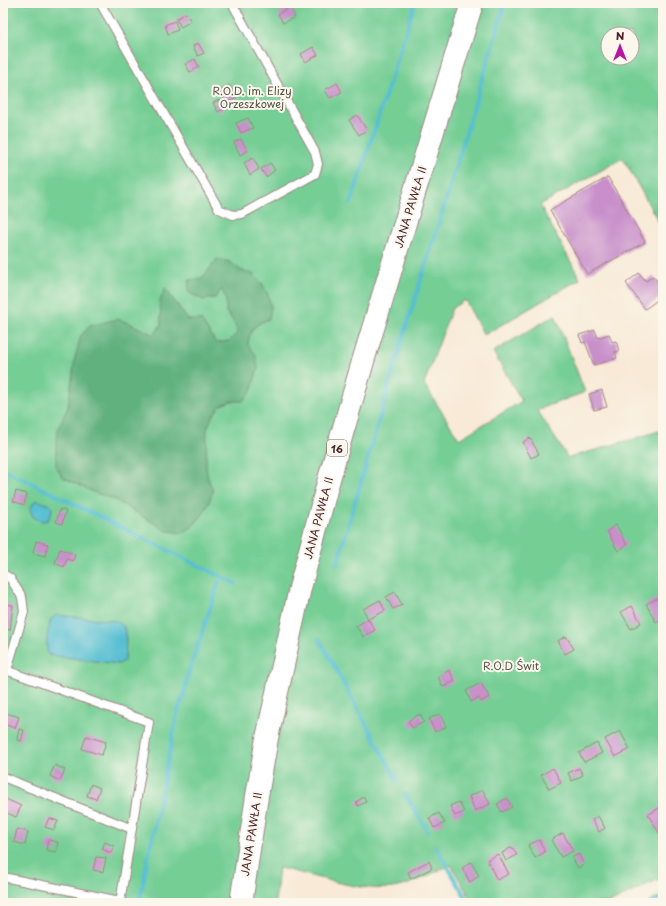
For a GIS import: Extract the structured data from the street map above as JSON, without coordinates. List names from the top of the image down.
{
  "streets": {
    "main road": ["JANA PAWŁA II", "16"]
  },
  "parks": ["R.O.D. im. Elizy Orzeszkowej", "R.O.D Świt"],
  "north": "top"
}
